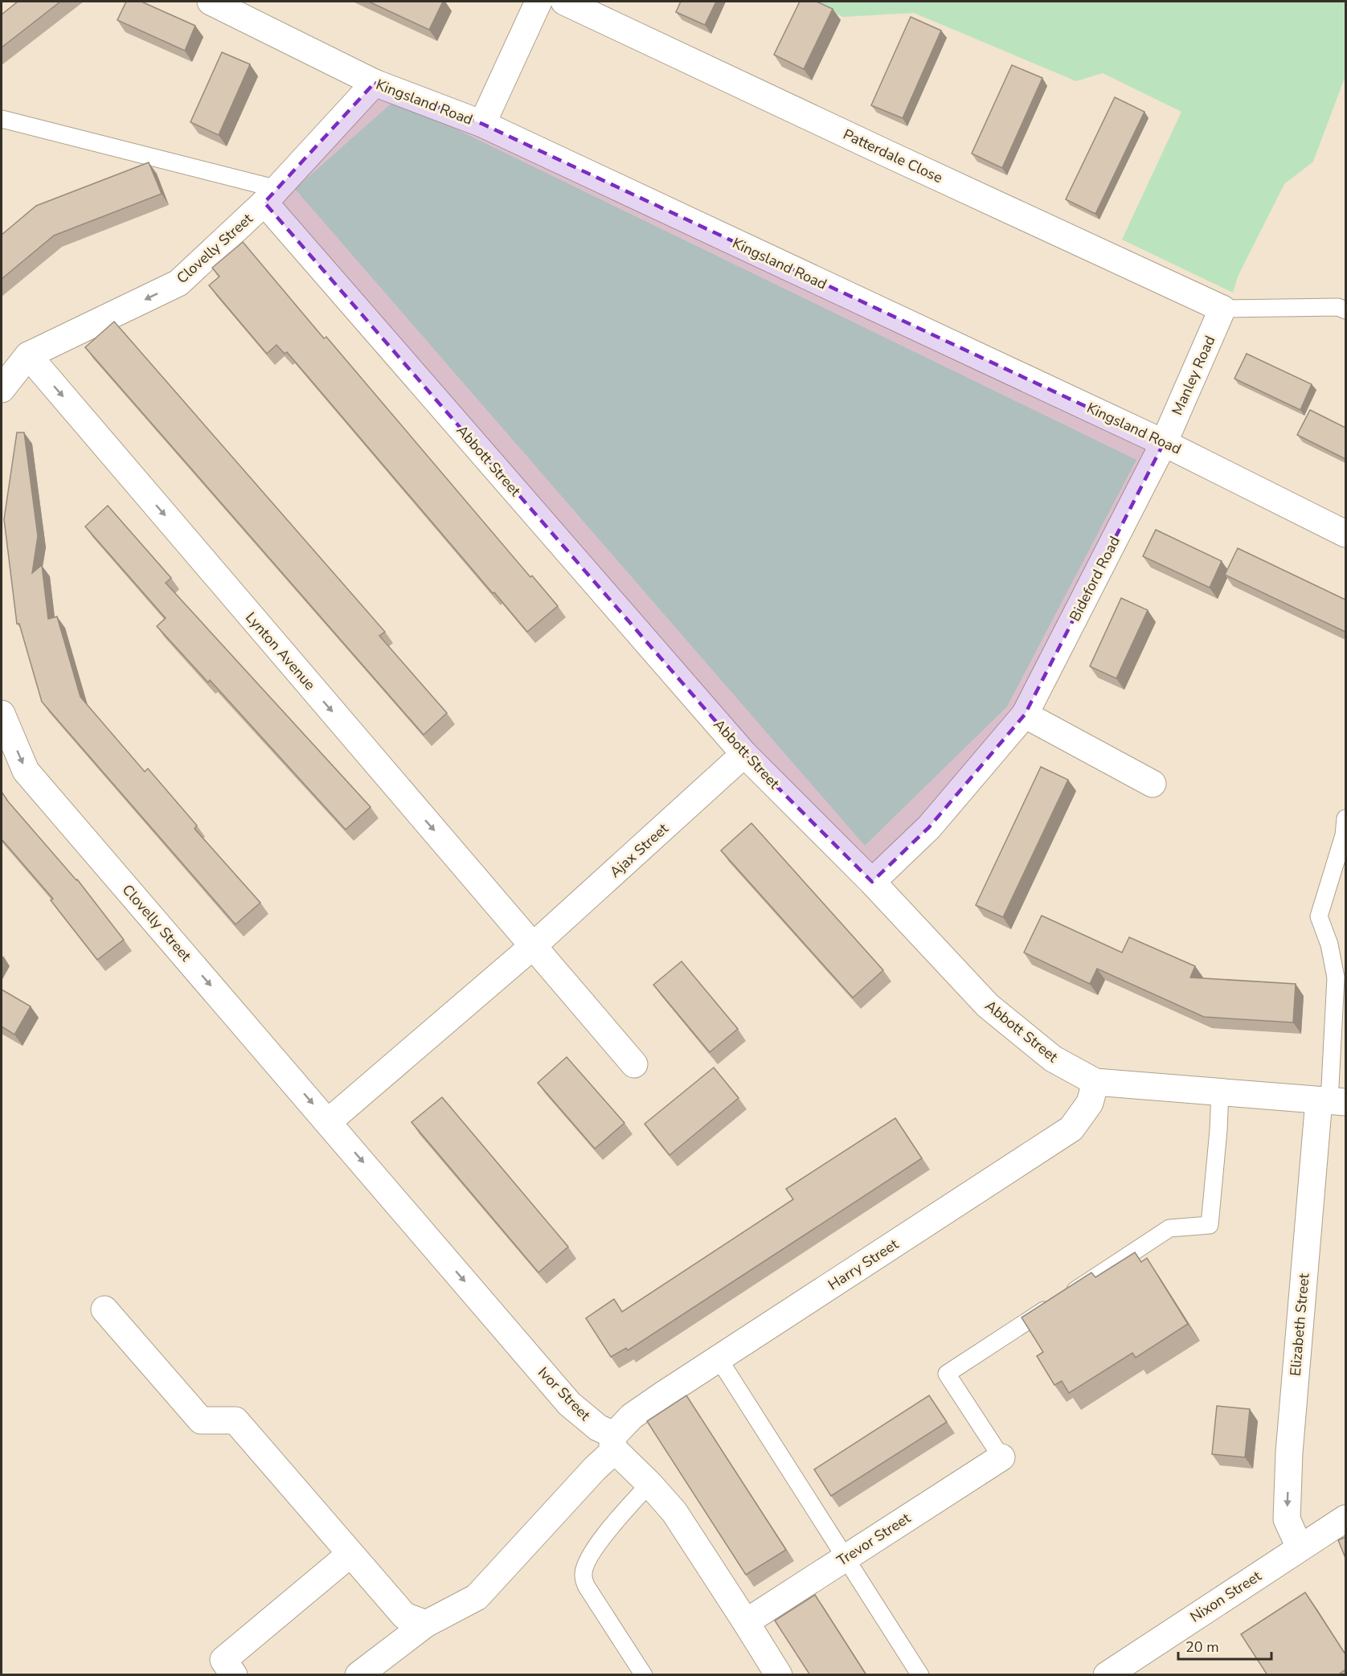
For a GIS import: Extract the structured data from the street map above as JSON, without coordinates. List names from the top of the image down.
{
  "streets": {
    "street": [
      "Kingsland Road",
      "Patterdale Close",
      "Clovelly Street",
      "Manley Road",
      "Abbott Street",
      "Bideford Road",
      "Lynton Avenue",
      "Ajax Street",
      "Harry Street",
      "Elizabeth Street",
      "Ivor Street",
      "Trevor Street",
      "Nixon Street"
    ]
  },
  "crossings": [
    ["Kingsland Road", "Clovelly Street"],
    ["Kingsland Road", "Manley Road"],
    ["Kingsland Road", "Bideford Road"],
    ["Patterdale Close", "Manley Road"],
    ["Clovelly Street", "Abbott Street"],
    ["Clovelly Street", "Lynton Avenue"],
    ["Clovelly Street", "Ajax Street"],
    ["Clovelly Street", "Ivor Street"],
    ["Manley Road", "Bideford Road"],
    ["Abbott Street", "Bideford Road"],
    ["Abbott Street", "Ajax Street"],
    ["Abbott Street", "Harry Street"],
    ["Abbott Street", "Elizabeth Street"],
    ["Lynton Avenue", "Ajax Street"],
    ["Ajax Street", "Ivor Street"],
    ["Harry Street", "Ivor Street"],
    ["Elizabeth Street", "Nixon Street"],
    ["Ivor Street", "Trevor Street"]
  ],
  "one_way": ["Lynton Avenue", "Elizabeth Street", "Ivor Street"],
  "scale_bar": "20 m"
}
